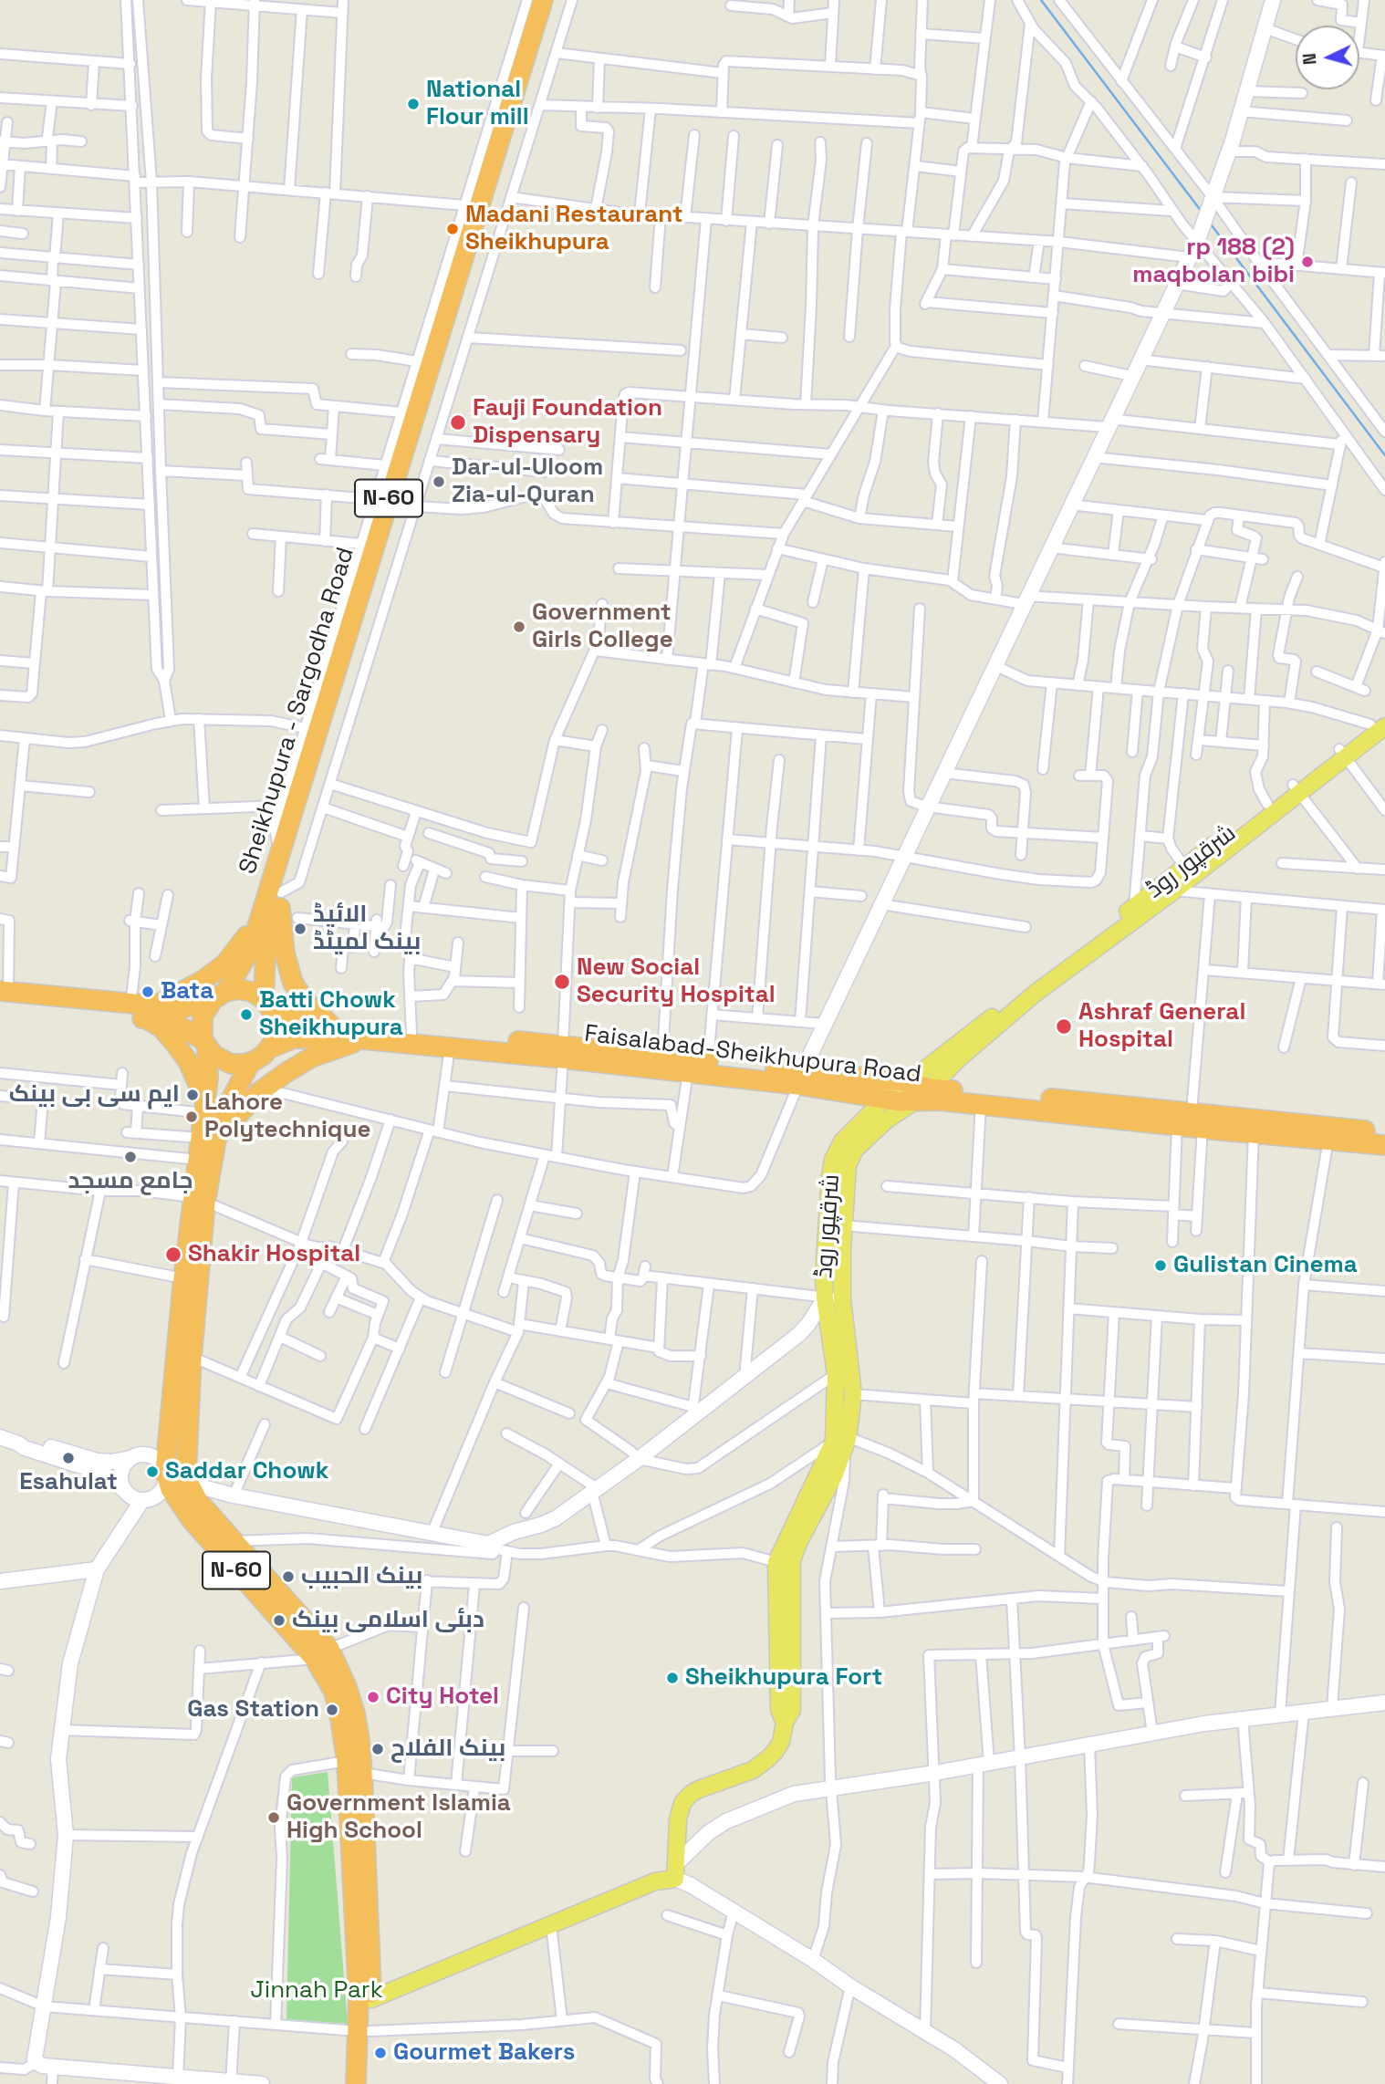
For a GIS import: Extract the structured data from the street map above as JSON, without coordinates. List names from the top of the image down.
{
  "streets": {
    "highway": ["N-60", "Sheikhupura - Sargodha Road", "Faisalabad-Sheikhupura Road"],
    "main road": ["شرقپور روڈ"]
  },
  "crossings": [
    ["N-60", "Sheikhupura - Sargodha Road"],
    ["N-60", "Faisalabad-Sheikhupura Road"],
    ["Sheikhupura - Sargodha Road", "Faisalabad-Sheikhupura Road"],
    ["شرقپور روڈ", "Faisalabad-Sheikhupura Road"]
  ],
  "parks": ["Jinnah Park"],
  "places": [
    "National Flour mill",
    "Madani Restaurant Sheikhupura",
    "rp 188 (2) maqbolan bibi",
    "Fauji Foundation Dispensary",
    "Dar-ul-Uloom Zia-ul-Quran",
    "Government Girls College",
    "الائیڈ بینک لمیٹڈ",
    "New Social Security Hospital",
    "Bata",
    "Batti Chowk Sheikhupura",
    "Ashraf General Hospital",
    "ایم سی بی بینک",
    "Lahore Polytechnique",
    "جامع مسجد",
    "Shakir Hospital",
    "Gulistan Cinema",
    "Esahulat",
    "Saddar Chowk",
    "بينک الحبيب",
    "دبئی اسلامی بینک",
    "Sheikhupura Fort",
    "City Hotel",
    "Gas Station",
    "بینک الفلاح",
    "Government Islamia High School",
    "Gourmet Bakers"
  ],
  "north": "left"
}
